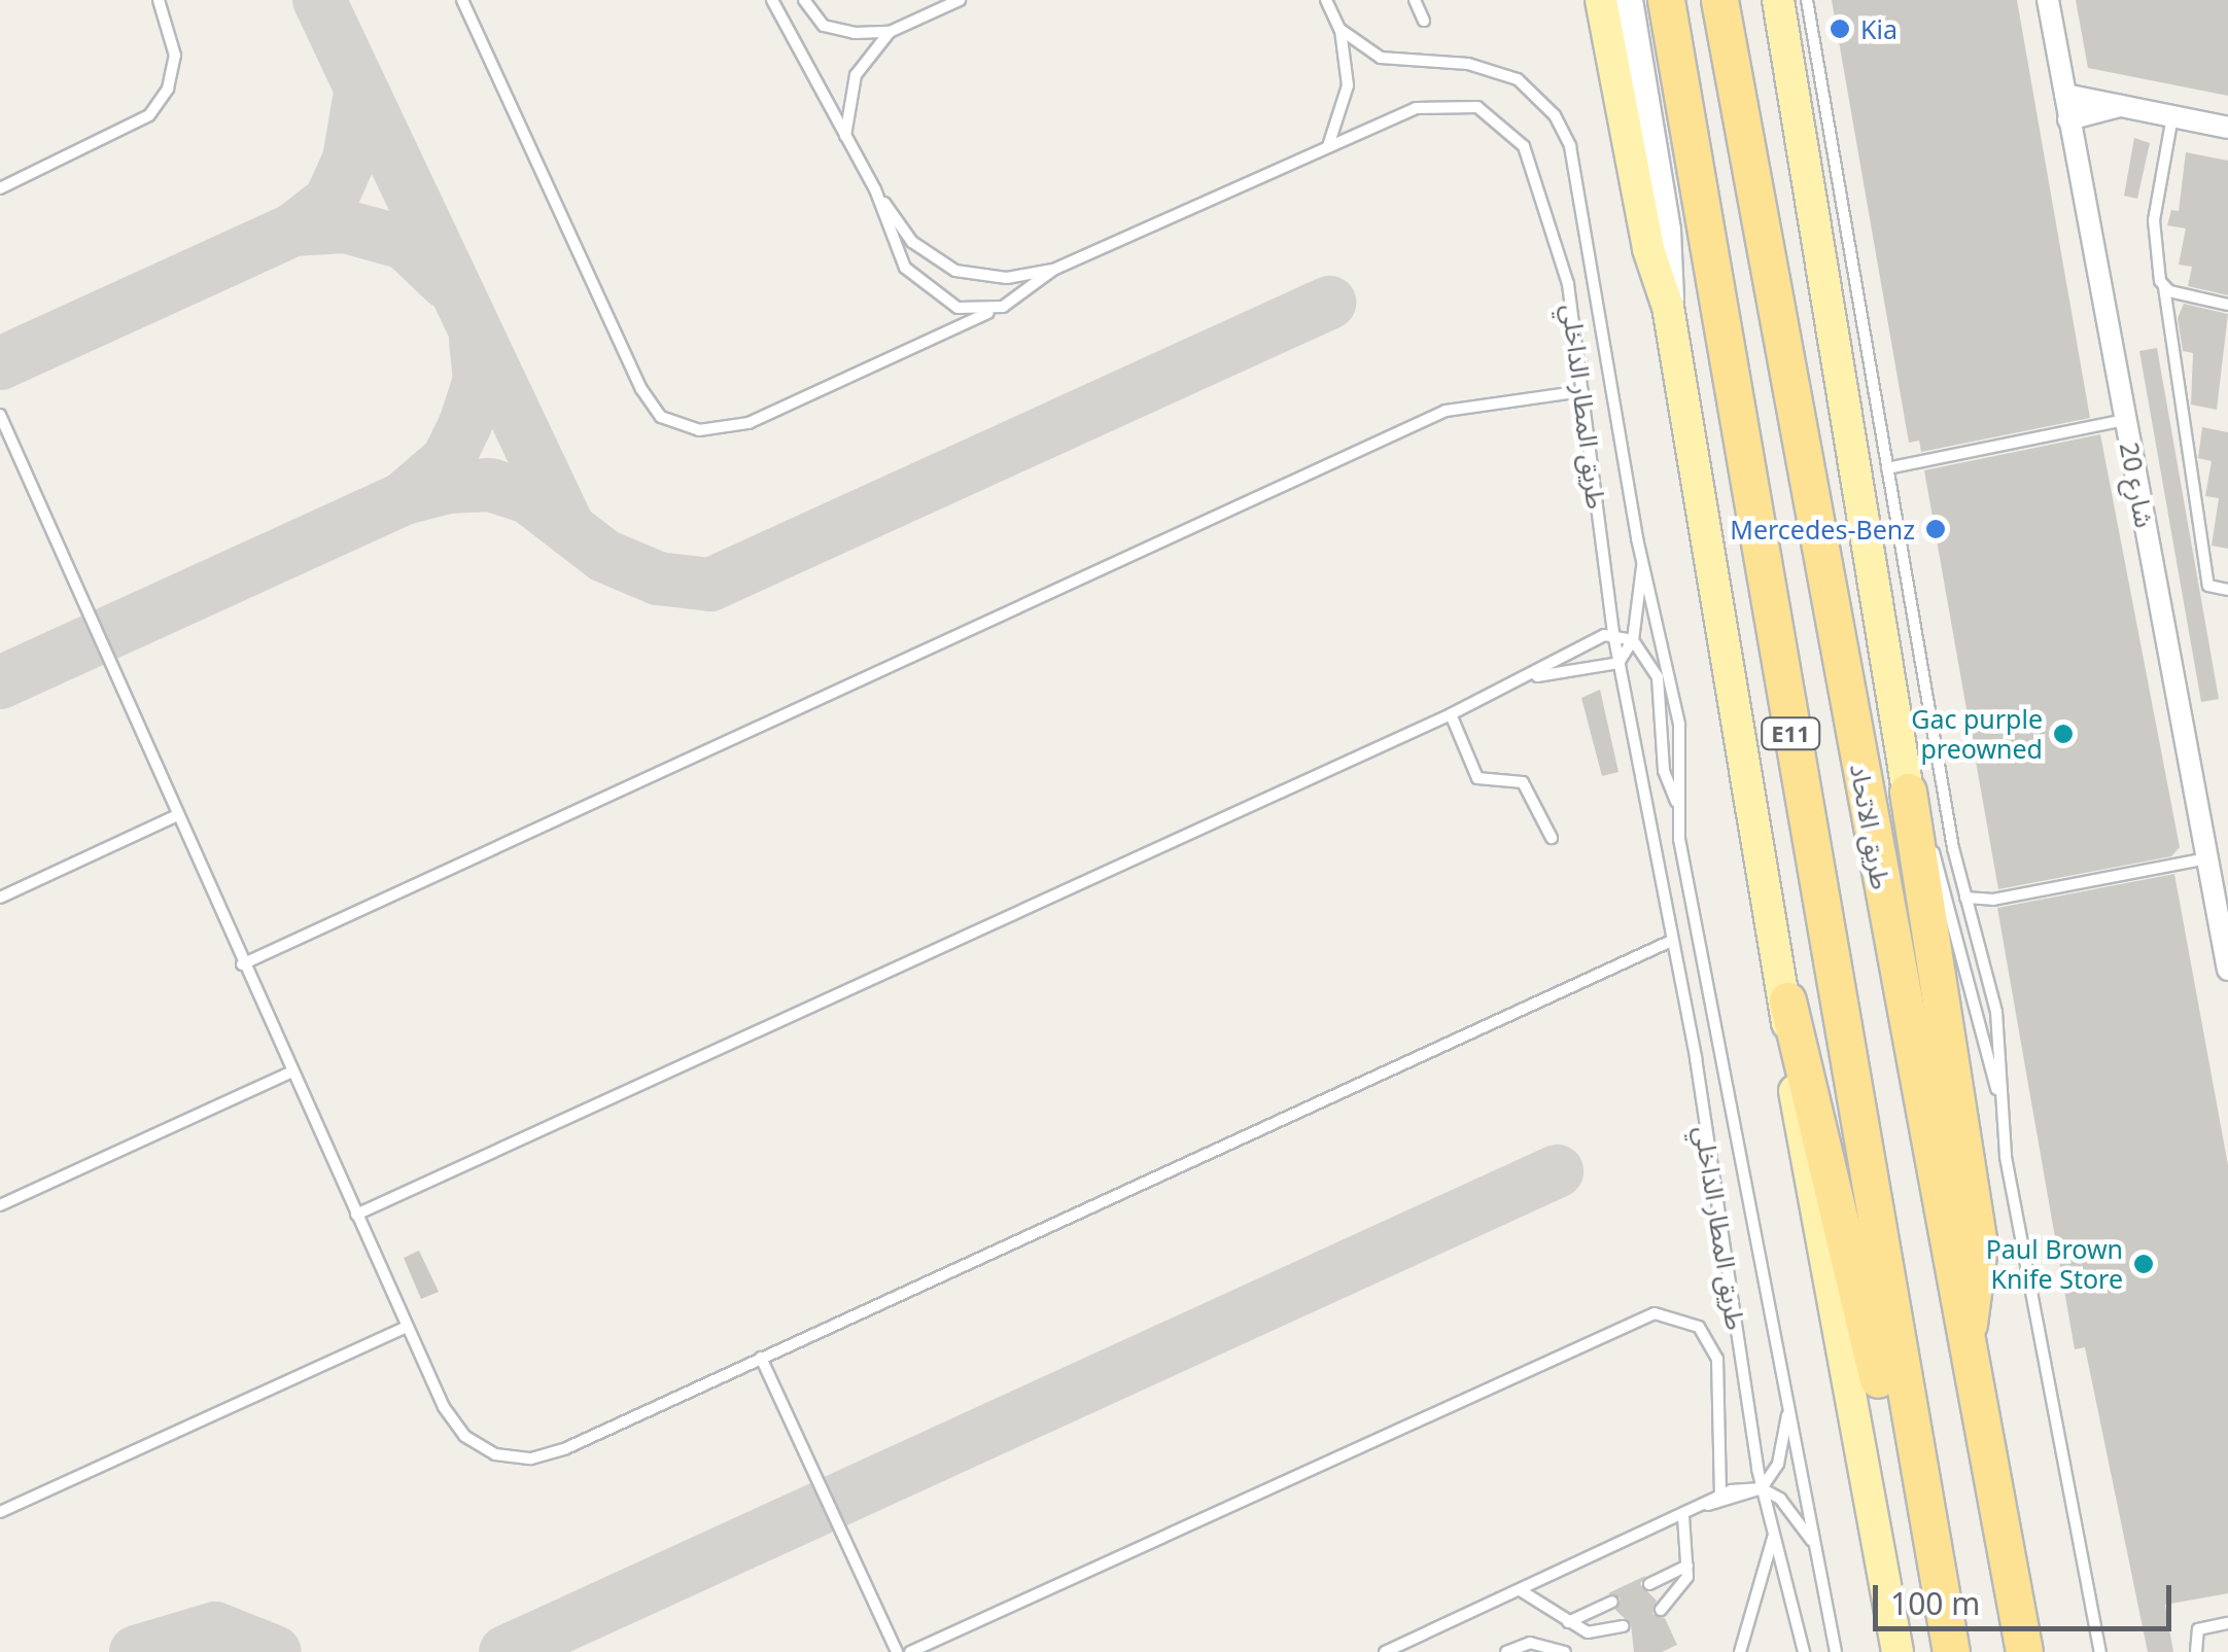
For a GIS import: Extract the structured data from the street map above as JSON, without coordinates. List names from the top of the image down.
{
  "streets": {
    "highway": ["E11", "طريق الاتحاد"],
    "street": ["شارع 20"],
    "lane": ["طريق المطار الداخلي"]
  },
  "places": [
    "Kia",
    "Mercedes-Benz",
    "Gac purple preowned",
    "Paul Brown Knife Store"
  ],
  "scale_bar": "100 m"
}
